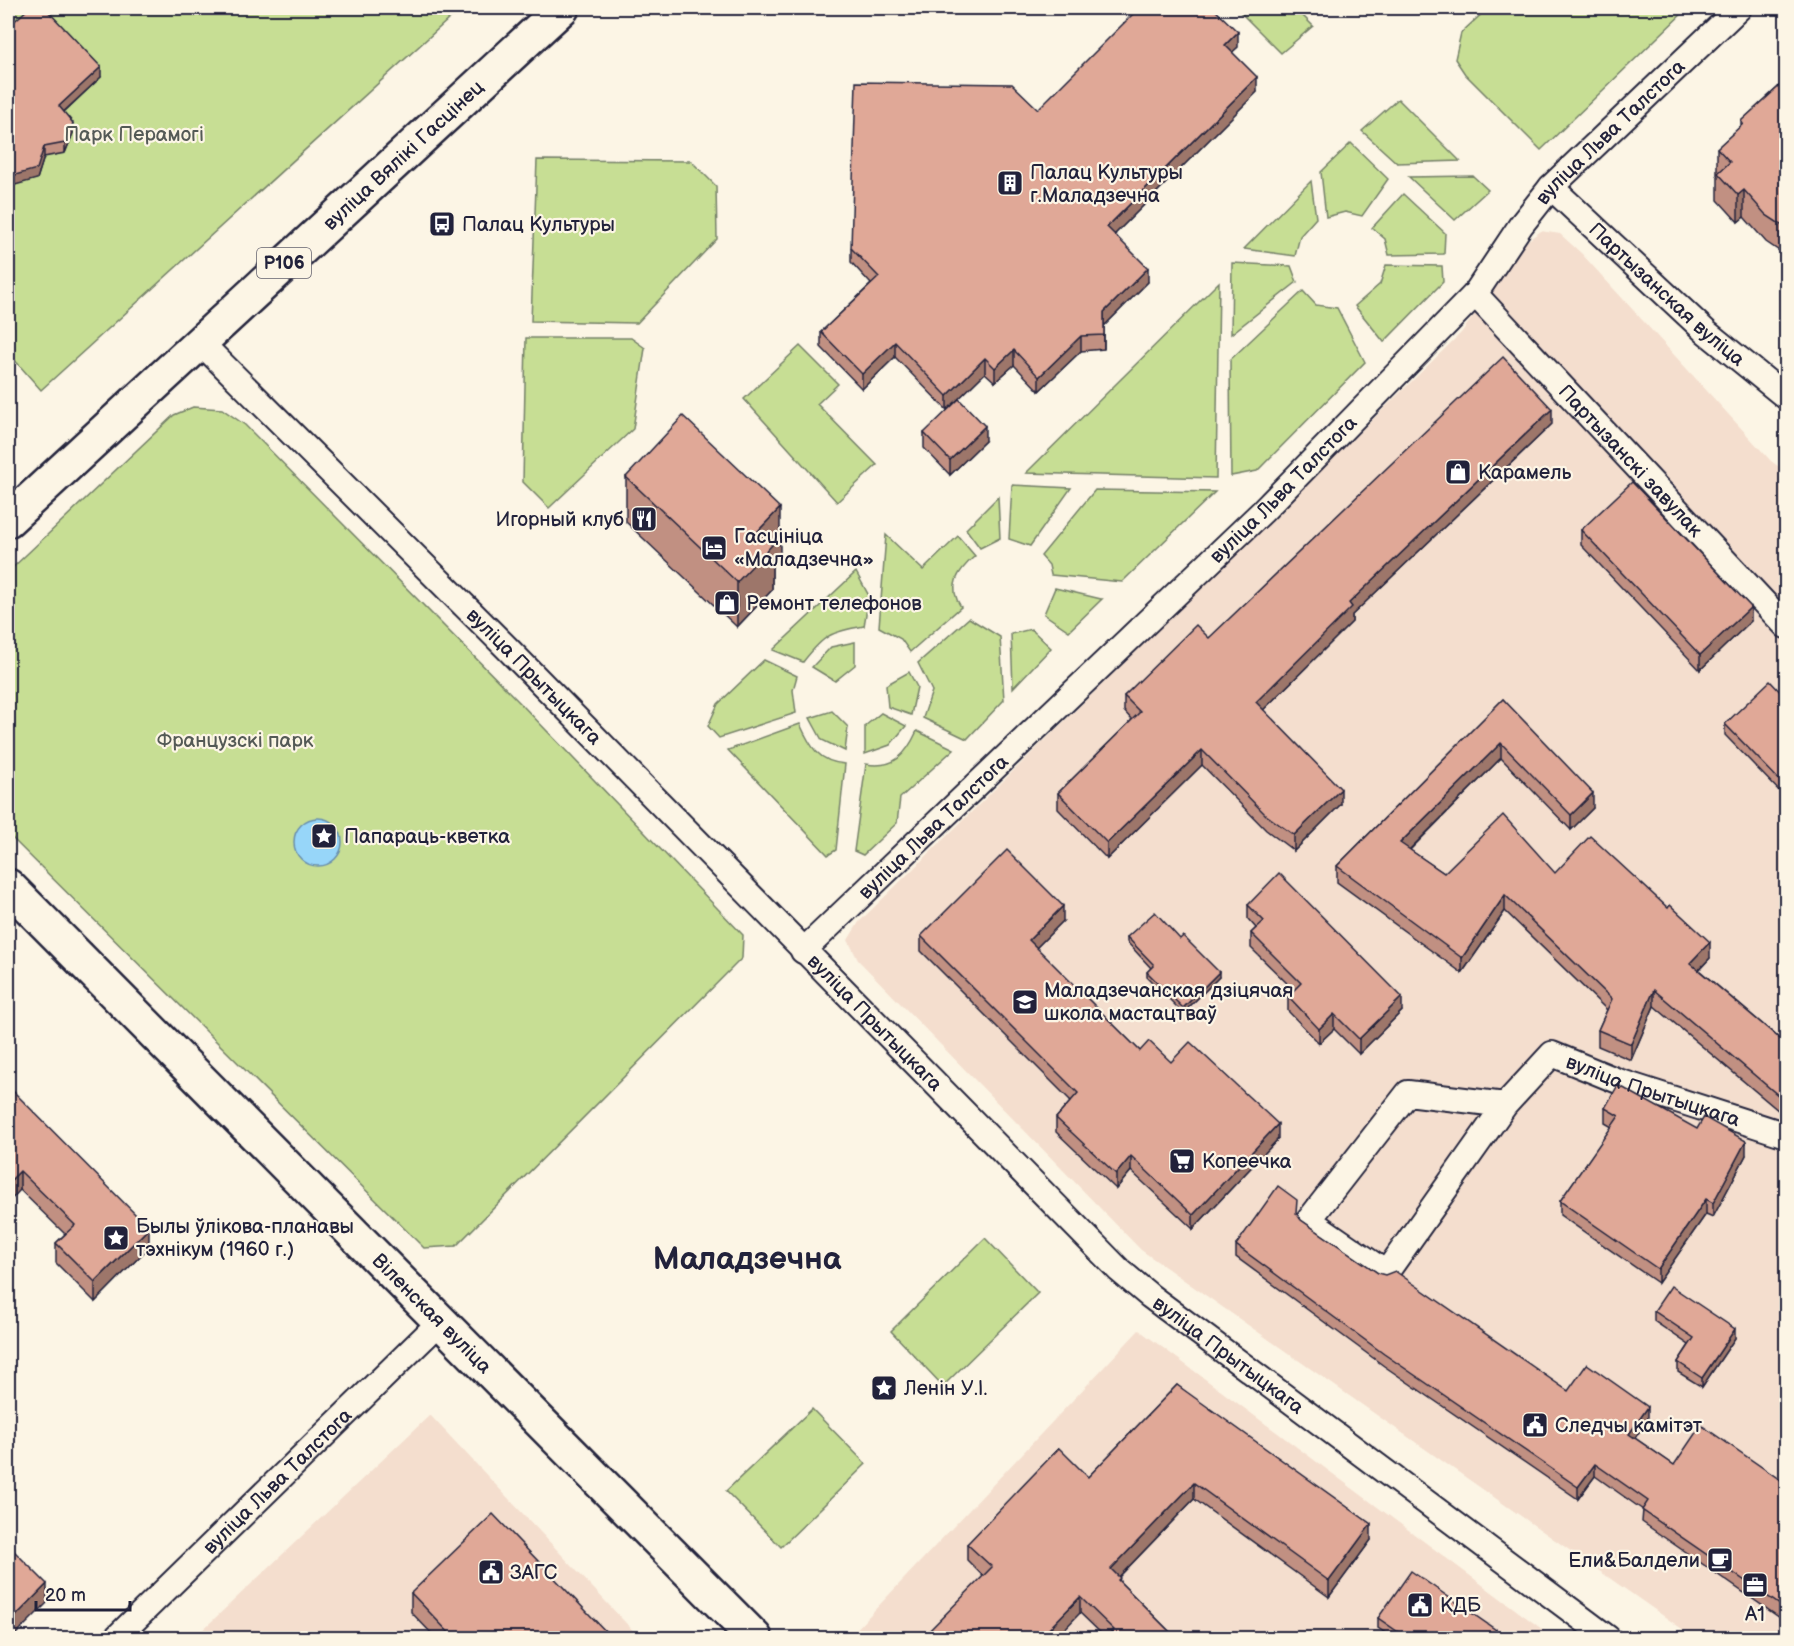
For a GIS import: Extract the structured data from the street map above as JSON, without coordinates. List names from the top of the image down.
{
  "streets": {
    "main road": ["вуліца Вялікі Гасцінец", "Р106", "Віленская вуліца"],
    "street": [
      "вуліца Льва Талстога",
      "Партызанская вуліца",
      "Партызанскі завулак",
      "вуліца Прытыцкага"
    ]
  },
  "crossings": [
    ["вуліца Льва Талстога", "Партызанская вуліца"],
    ["вуліца Льва Талстога", "Партызанскі завулак"],
    ["вуліца Льва Талстога", "вуліца Прытыцкага"],
    ["вуліца Льва Талстога", "Віленская вуліца"],
    ["вуліца Вялікі Гасцінец", "вуліца Прытыцкага"]
  ],
  "districts": ["Маладзечна"],
  "parks": ["Парк Перамогі", "Французскі парк"],
  "places": {
    "building": ["Палац Культуры г.Маладзечна"],
    "bus stop": ["Палац Культуры"],
    "shop": ["Карамель", "Ремонт телефонов"],
    "restaurant": ["Игорный клуб"],
    "hotel": ["Гасцініца «Маладзечна»"],
    "place": ["Папараць-кветка", "Былы ўлікова-планавы тэхнікум (1960 г.)", "Ленін У.І."],
    "school or university": ["Маладзечанская дзіцячая школа мастацтваў"],
    "supermarket": ["Копеечка"],
    "public building": ["Следчы камітэт", "ЗАГС", "КДБ"],
    "cafe": ["Ели&Балдели"],
    "office": ["A1"]
  },
  "scale_bar": "20 m"
}
